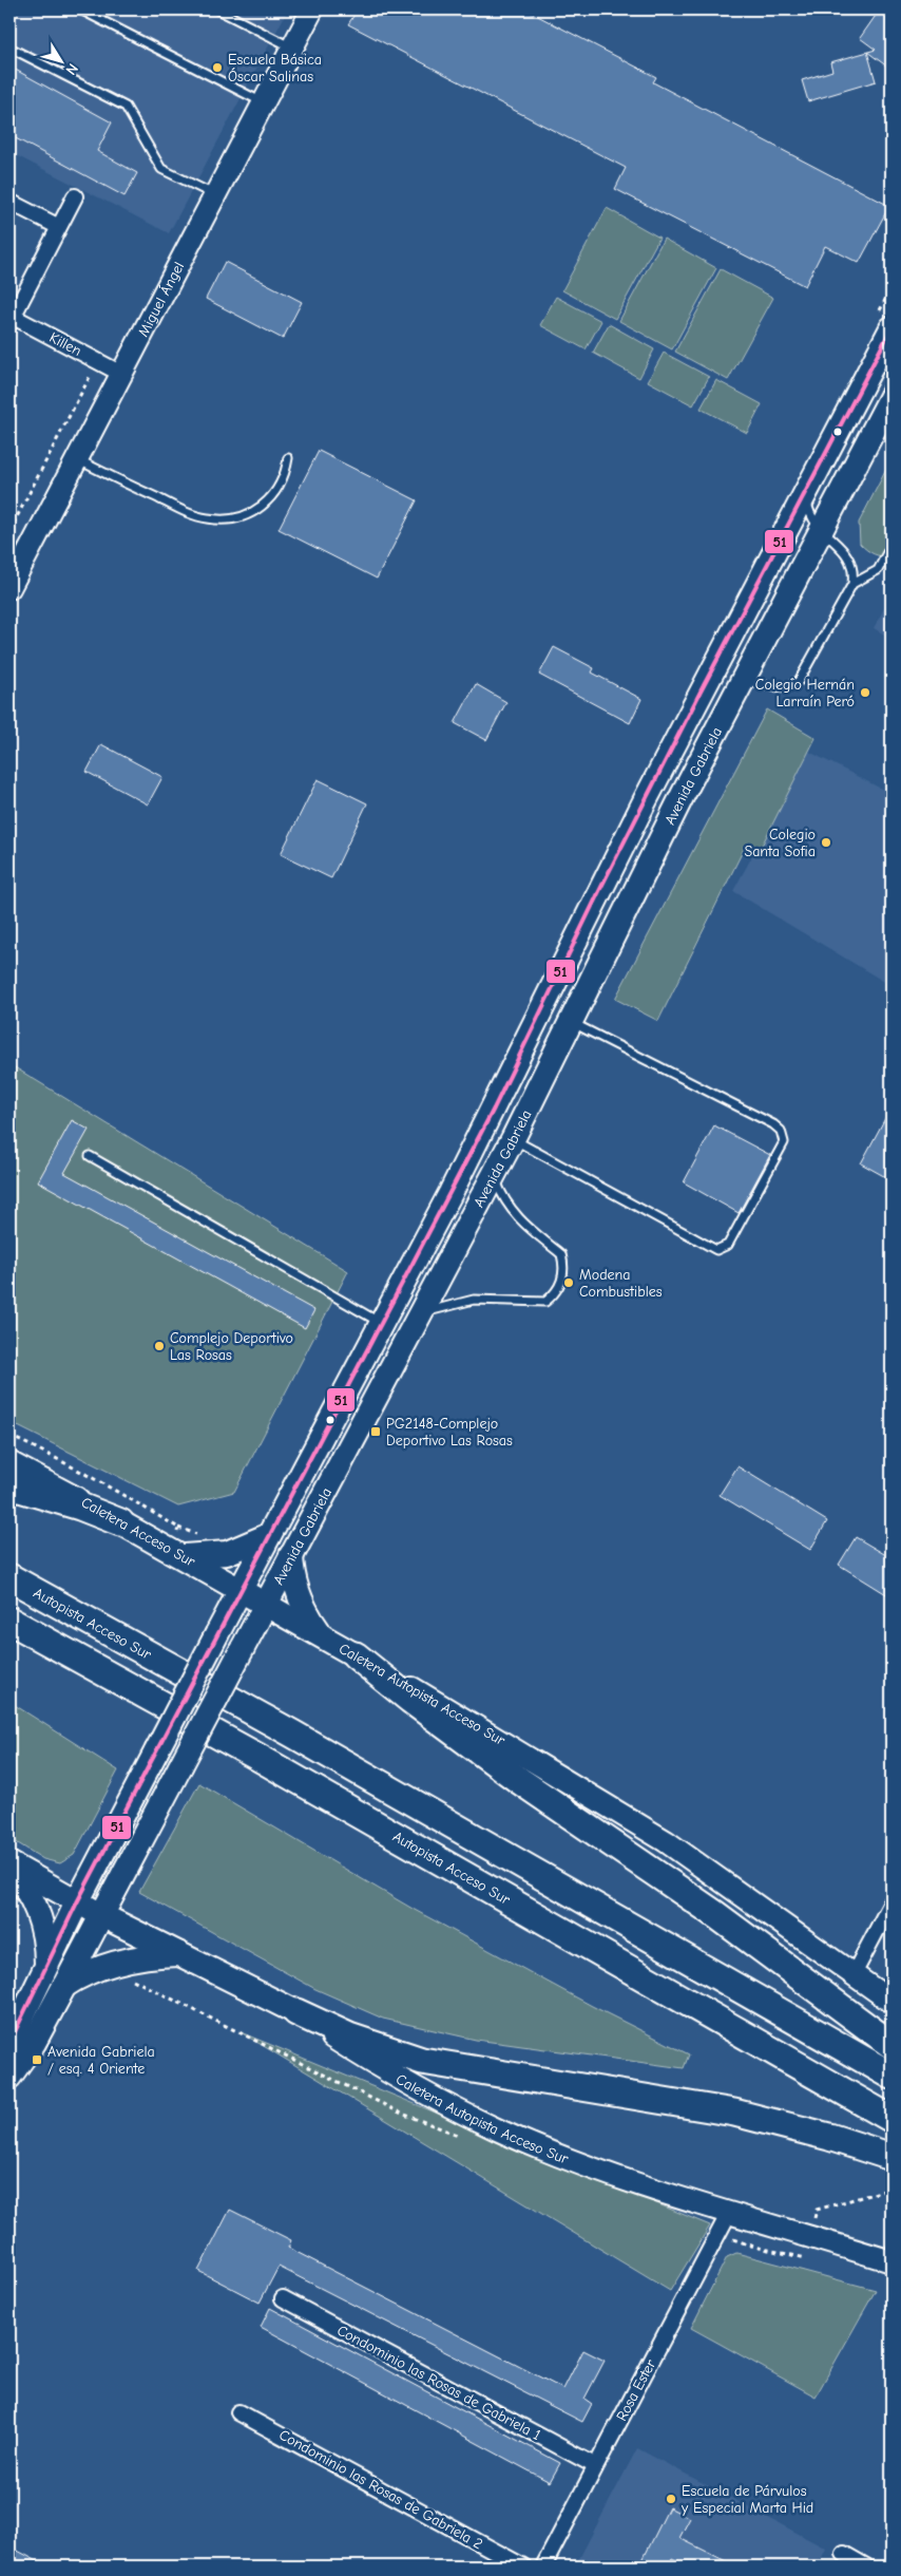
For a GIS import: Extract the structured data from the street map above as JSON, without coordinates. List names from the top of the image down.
{
  "streets": {
    "highway": ["Autopista Acceso Sur"],
    "main road": [
      "Miguel Ángel",
      "Avenida Gabriela",
      "Caletera Acceso Sur",
      "Caletera Autopista Acceso Sur"
    ],
    "street": [
      "Killen",
      "Condominio las Rosas de Gabriela 1",
      "Rosa Ester",
      "Condominio las Rosas de Gabriela 2"
    ]
  },
  "crossings": [
    ["Miguel Ángel", "Killen"],
    ["Avenida Gabriela", "Caletera Acceso Sur"],
    ["Avenida Gabriela", "Caletera Autopista Acceso Sur"],
    ["Caletera Acceso Sur", "Caletera Autopista Acceso Sur"],
    ["Caletera Autopista Acceso Sur", "Rosa Ester"],
    ["Condominio las Rosas de Gabriela 1", "Rosa Ester"]
  ],
  "places": {
    "other": [
      "Escuela Básica Óscar Salinas",
      "Colegio Hernán Larraín Peró",
      "Colegio Santa Sofia",
      "Modena Combustibles",
      "Complejo Deportivo Las Rosas",
      "Escuela de Párvulos y Especial Marta Hid"
    ],
    "transit": ["PG2148-Complejo Deportivo Las Rosas", "Avenida Gabriela / esq. 4 Oriente"]
  },
  "lines": ["transit line 51"],
  "north": "bottom right"
}
